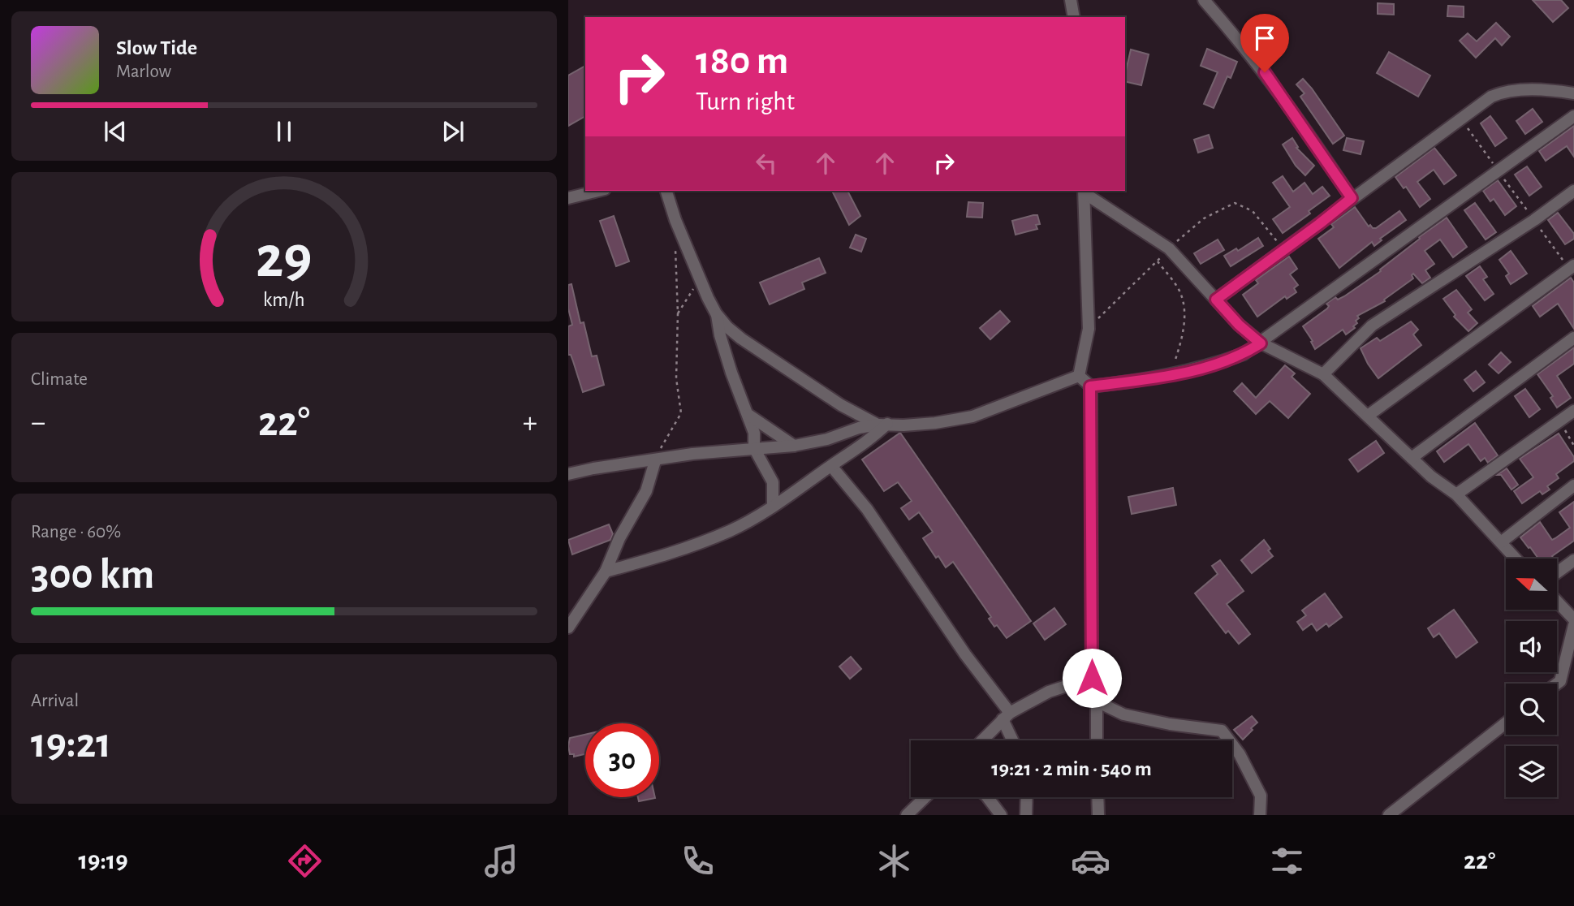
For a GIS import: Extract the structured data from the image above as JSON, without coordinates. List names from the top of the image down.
{
  "north": "left",
  "page": {
    "turn": ["180 m", "Turn right"],
    "song": ["Slow Tide", "Marlow"],
    "tile": [
      "Climate",
      ["Range · 60%", "300 km"],
      ["Arrival", "19:21"]
    ],
    "heat": ["−", "22°", "+"],
    "limit": "30",
    "trip": "19:21 · 2 min · 540 m",
    "tabs": ["19:19", "22°"],
    "gauge": ["29", "km/h"]
  }
}
